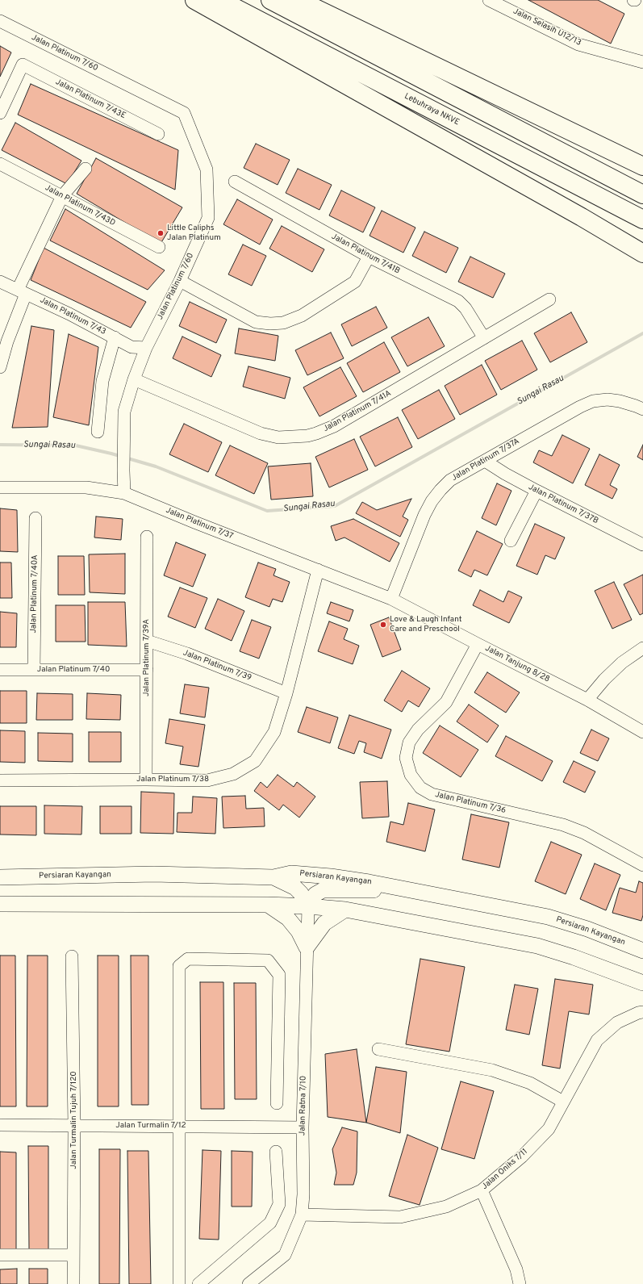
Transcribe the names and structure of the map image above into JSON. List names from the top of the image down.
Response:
{
  "streets": {
    "highway": ["Lebuhraya NKVE"],
    "main road": ["Persiaran Kayangan"],
    "street": [
      "Jalan Selasih U12/13",
      "Jalan Platinum 7/60",
      "Jalan Platinum 7/43E",
      "Jalan Platinum 7/43D",
      "Jalan Platinum 7/41B",
      "Jalan Platinum 7/43",
      "Jalan Platinum 7/41A",
      "Jalan Platinum 7/37A",
      "Jalan Platinum 7/37B",
      "Jalan Platinum 7/37",
      "Jalan Platinum 7/40A",
      "Jalan Platinum 7/39A",
      "Jalan Tanjung 8/28",
      "Jalan Platinum 7/39",
      "Jalan Platinum 7/40",
      "Jalan Platinum 7/38",
      "Jalan Platinum 7/36",
      "Jalan Ratna 7/10",
      "Jalan Turmalin Tujuh 7/120",
      "Jalan Turmalin 7/12",
      "Jalan Oniks 7/11"
    ]
  },
  "crossings": [
    ["Jalan Platinum 7/60", "Jalan Platinum 7/43"],
    ["Jalan Platinum 7/60", "Jalan Platinum 7/41A"],
    ["Jalan Platinum 7/60", "Jalan Platinum 7/37"],
    ["Jalan Platinum 7/41B", "Jalan Platinum 7/41A"],
    ["Jalan Platinum 7/37A", "Jalan Platinum 7/37B"],
    ["Jalan Platinum 7/37A", "Jalan Platinum 7/37"],
    ["Jalan Platinum 7/37A", "Jalan Tanjung 8/28"],
    ["Jalan Platinum 7/37", "Jalan Tanjung 8/28"],
    ["Jalan Platinum 7/37", "Jalan Platinum 7/38"],
    ["Jalan Platinum 7/40A", "Jalan Platinum 7/40"],
    ["Jalan Platinum 7/39A", "Jalan Platinum 7/39"],
    ["Jalan Platinum 7/39A", "Jalan Platinum 7/40"],
    ["Jalan Platinum 7/39A", "Jalan Platinum 7/38"],
    ["Jalan Tanjung 8/28", "Jalan Platinum 7/36"],
    ["Jalan Platinum 7/39", "Jalan Platinum 7/38"],
    ["Jalan Ratna 7/10", "Jalan Turmalin 7/12"],
    ["Jalan Ratna 7/10", "Jalan Oniks 7/11"],
    ["Jalan Turmalin Tujuh 7/120", "Jalan Turmalin 7/12"]
  ],
  "water": ["Sungai Rasau"],
  "places": ["Little Caliphs Jalan Platinum", "Love & Laugh Infant Care and Preschool"]
}
